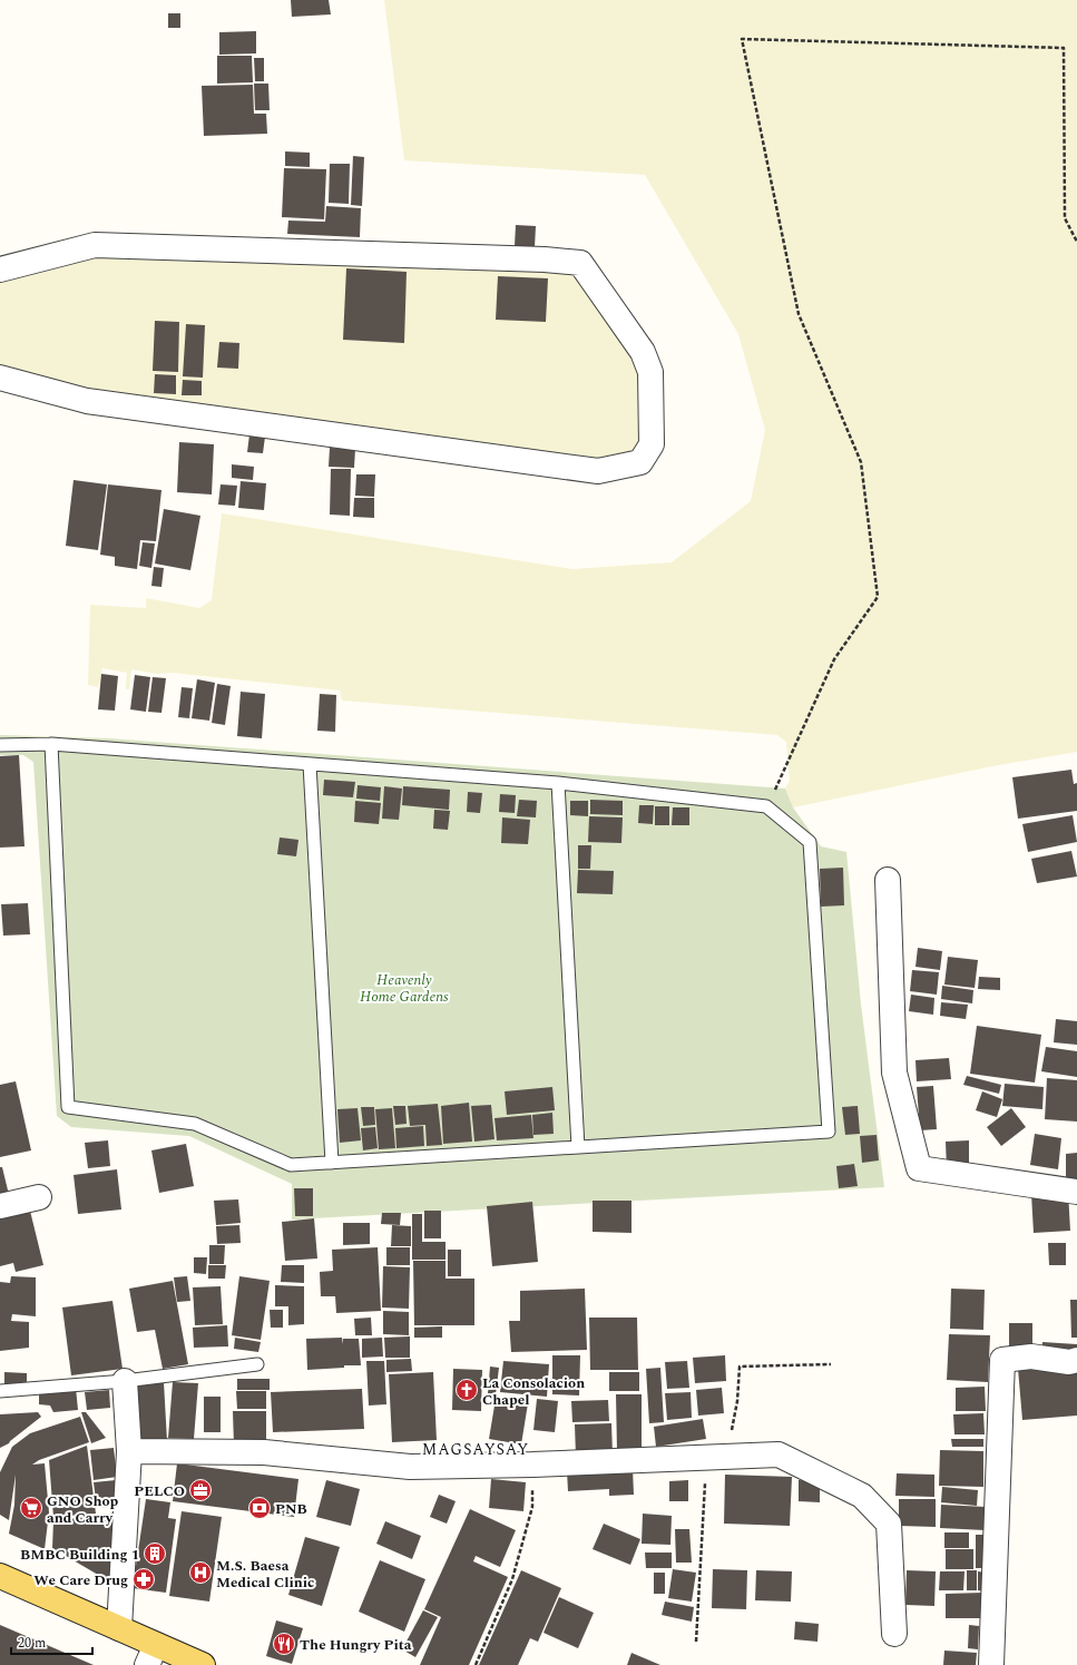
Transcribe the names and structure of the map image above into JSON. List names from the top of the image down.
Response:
{
  "districts": ["MAGSAYSAY"],
  "parks": ["Heavenly Home Gardens"],
  "places": {
    "church": ["La Consolacion Chapel"],
    "office": ["PELCO"],
    "supermarket": ["GNO Shop and Carry"],
    "bank": ["PNB"],
    "building": ["BMBC Building 1"],
    "hospital": ["M.S. Baesa Medical Clinic"],
    "pharmacy": ["We Care Drug"],
    "restaurant": ["The Hungry Pita"]
  },
  "scale_bar": "20 m"
}
